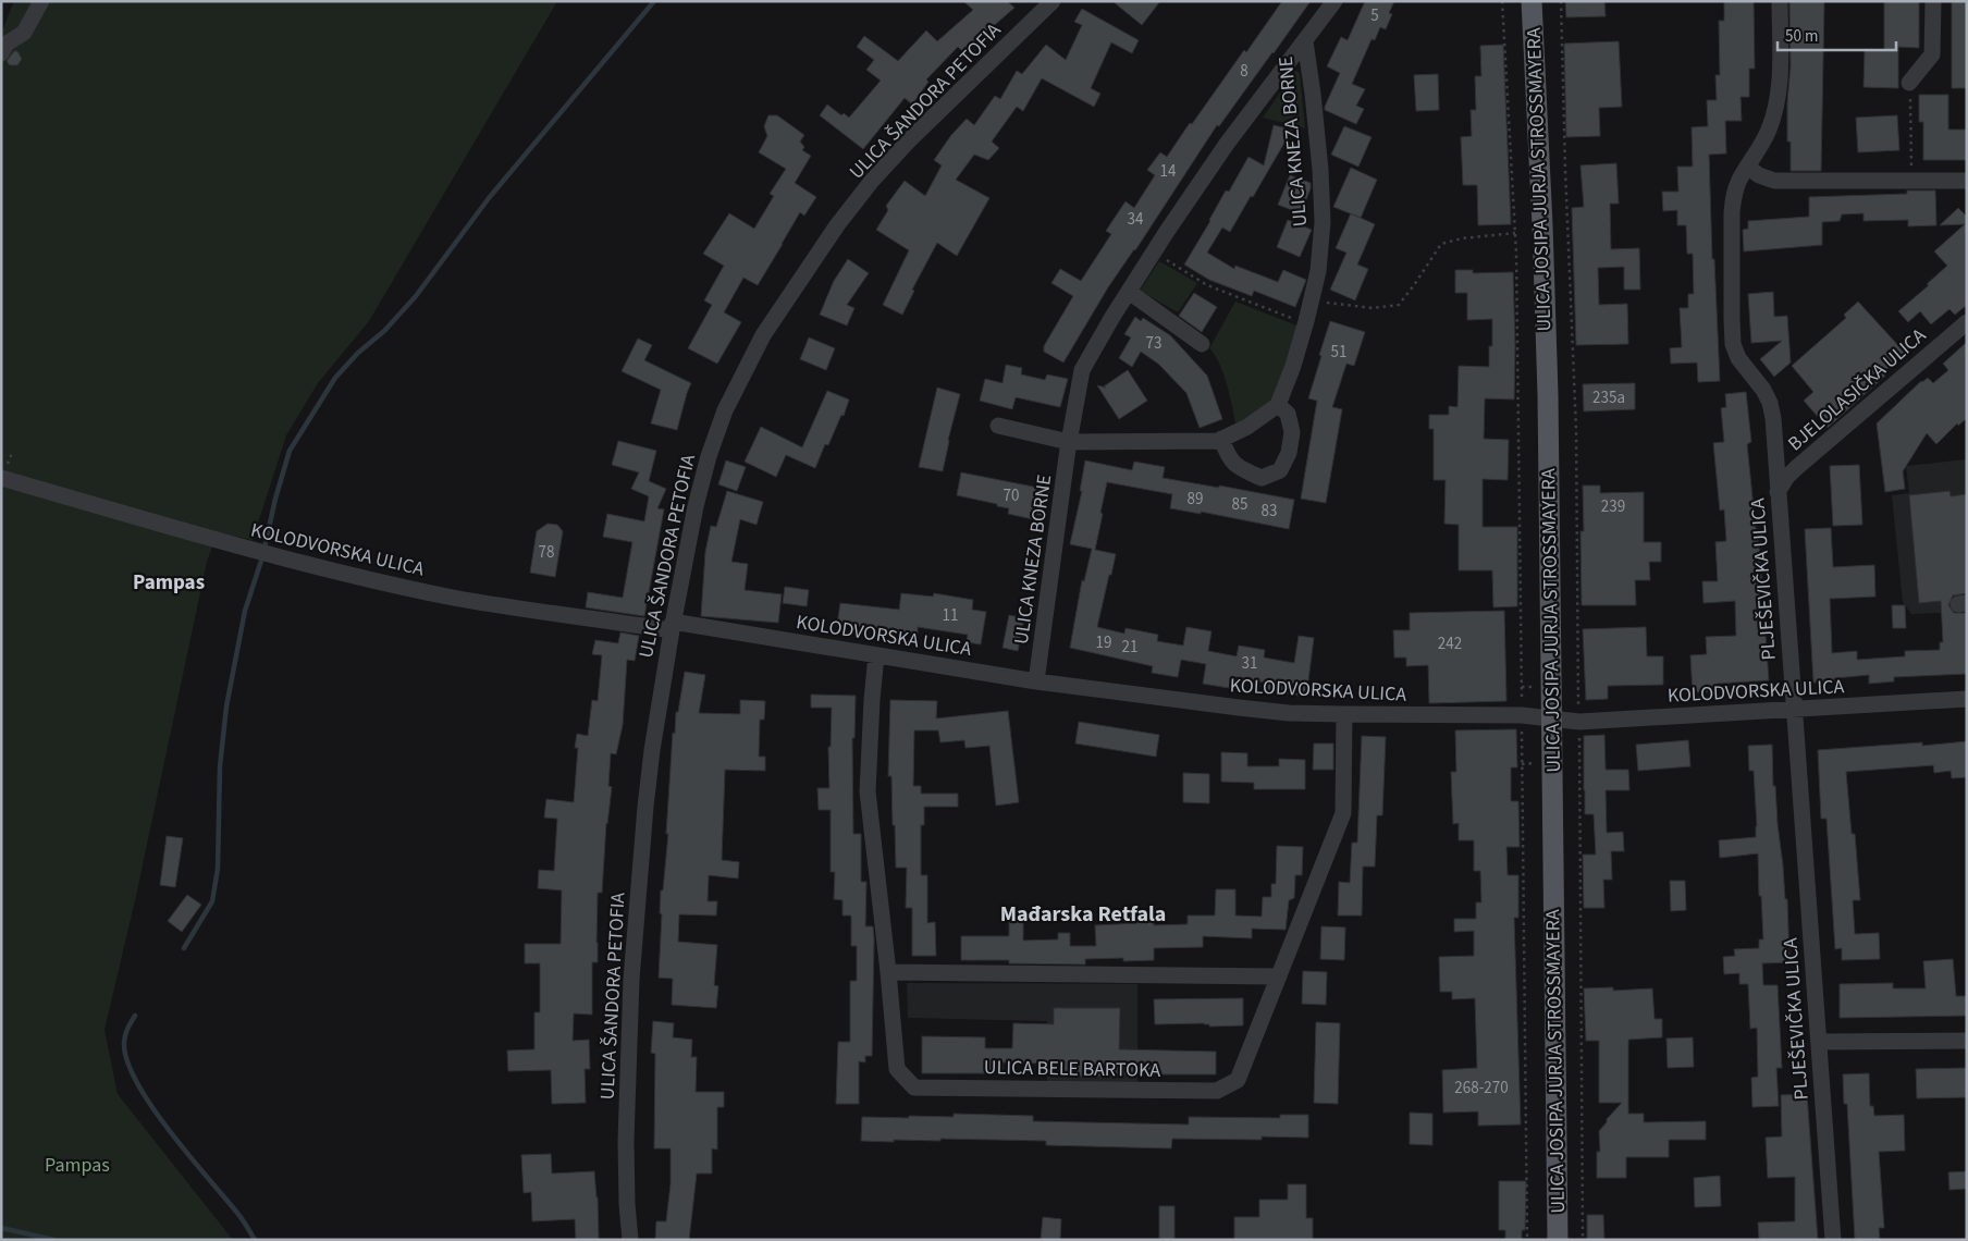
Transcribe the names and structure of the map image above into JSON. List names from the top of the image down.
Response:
{
  "streets": {
    "main road": ["ULICA JOSIPA JURJA STROSSMAYERA"],
    "street": [
      "ULICA ŠANDORA PETOFIA",
      "ULICA KNEZA BORNE",
      "BJELOLASIČKA ULICA",
      "KOLODVORSKA ULICA",
      "PLJEŠEVIČKA ULICA",
      "ULICA BELE BARTOKA"
    ]
  },
  "crossings": [
    ["ULICA ŠANDORA PETOFIA", "KOLODVORSKA ULICA"],
    ["ULICA KNEZA BORNE", "KOLODVORSKA ULICA"],
    ["ULICA JOSIPA JURJA STROSSMAYERA", "KOLODVORSKA ULICA"],
    ["BJELOLASIČKA ULICA", "PLJEŠEVIČKA ULICA"],
    ["KOLODVORSKA ULICA", "PLJEŠEVIČKA ULICA"],
    ["KOLODVORSKA ULICA", "ULICA BELE BARTOKA"]
  ],
  "districts": ["Pampas", "Mađarska Retfala"],
  "parks": ["Pampas"],
  "house_numbers": [
    "5",
    "8",
    "14",
    "34",
    "73",
    "51",
    "235a",
    "70",
    "89",
    "85",
    "239",
    "83",
    "78",
    "11",
    "19",
    "242",
    "21",
    "31",
    "268-270"
  ],
  "scale_bar": "50 m"
}
